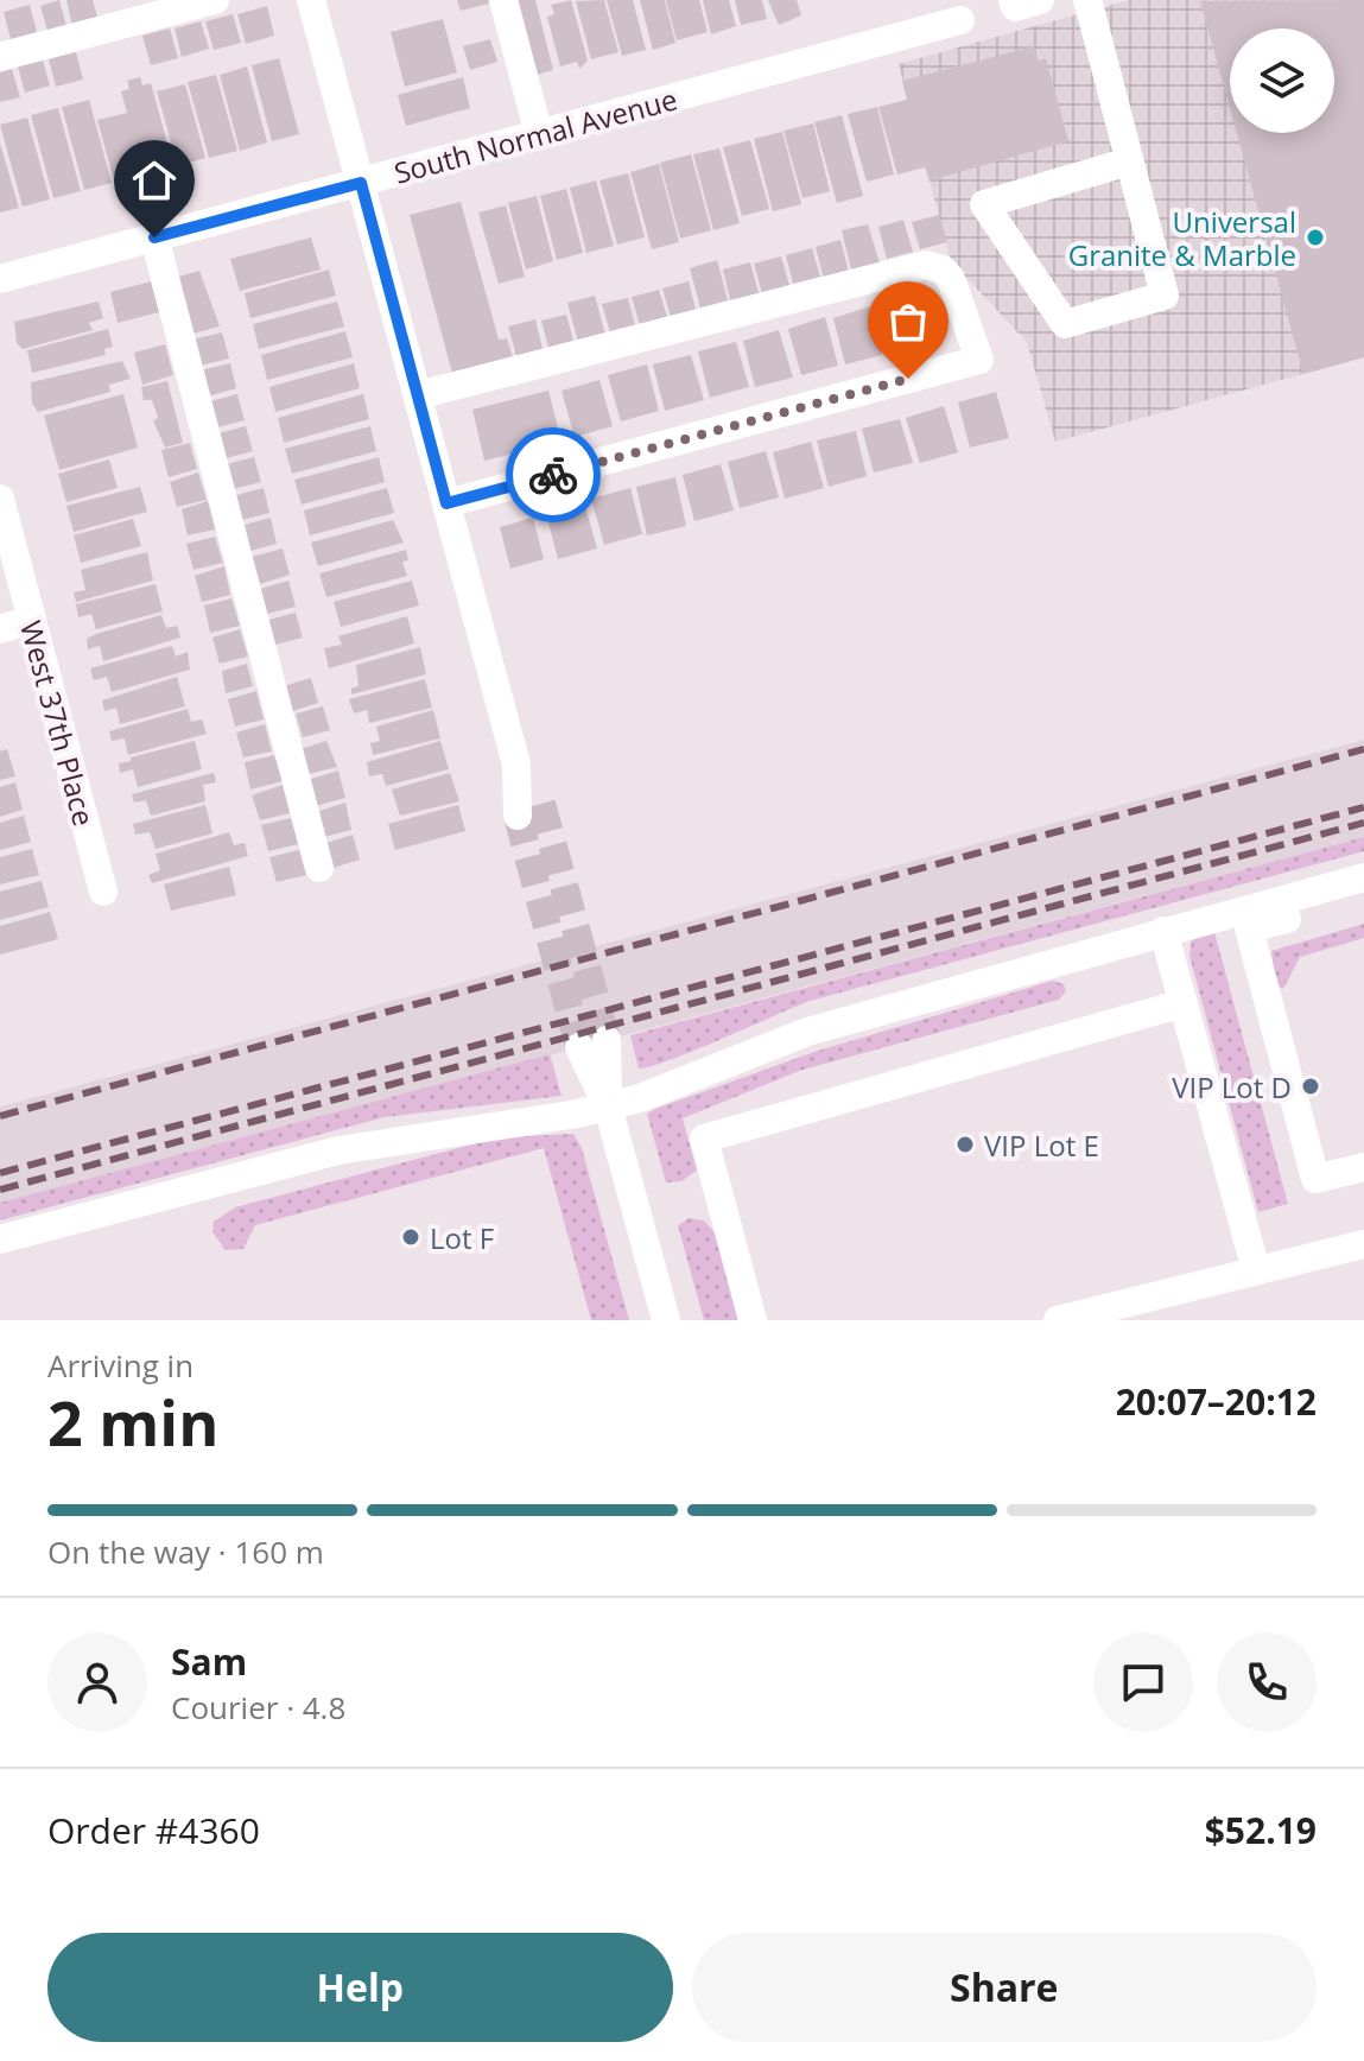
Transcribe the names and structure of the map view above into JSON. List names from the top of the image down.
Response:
{
  "streets": {
    "street": ["South Normal Avenue", "West 37th Place"]
  },
  "places": [
    "Universal Granite & Marble",
    "VIP Lot D",
    "VIP Lot E",
    "Lot F"
  ],
  "page": {
    "heading": ["2 min", "Arriving in", "20:07–20:12"],
    "panel": [
      "Sam",
      "Courier · 4.8",
      "Order #4360",
      "$52.19"
    ],
    "bar": "On the way · 160 m",
    "buttons": ["Help", "Share"]
  }
}
